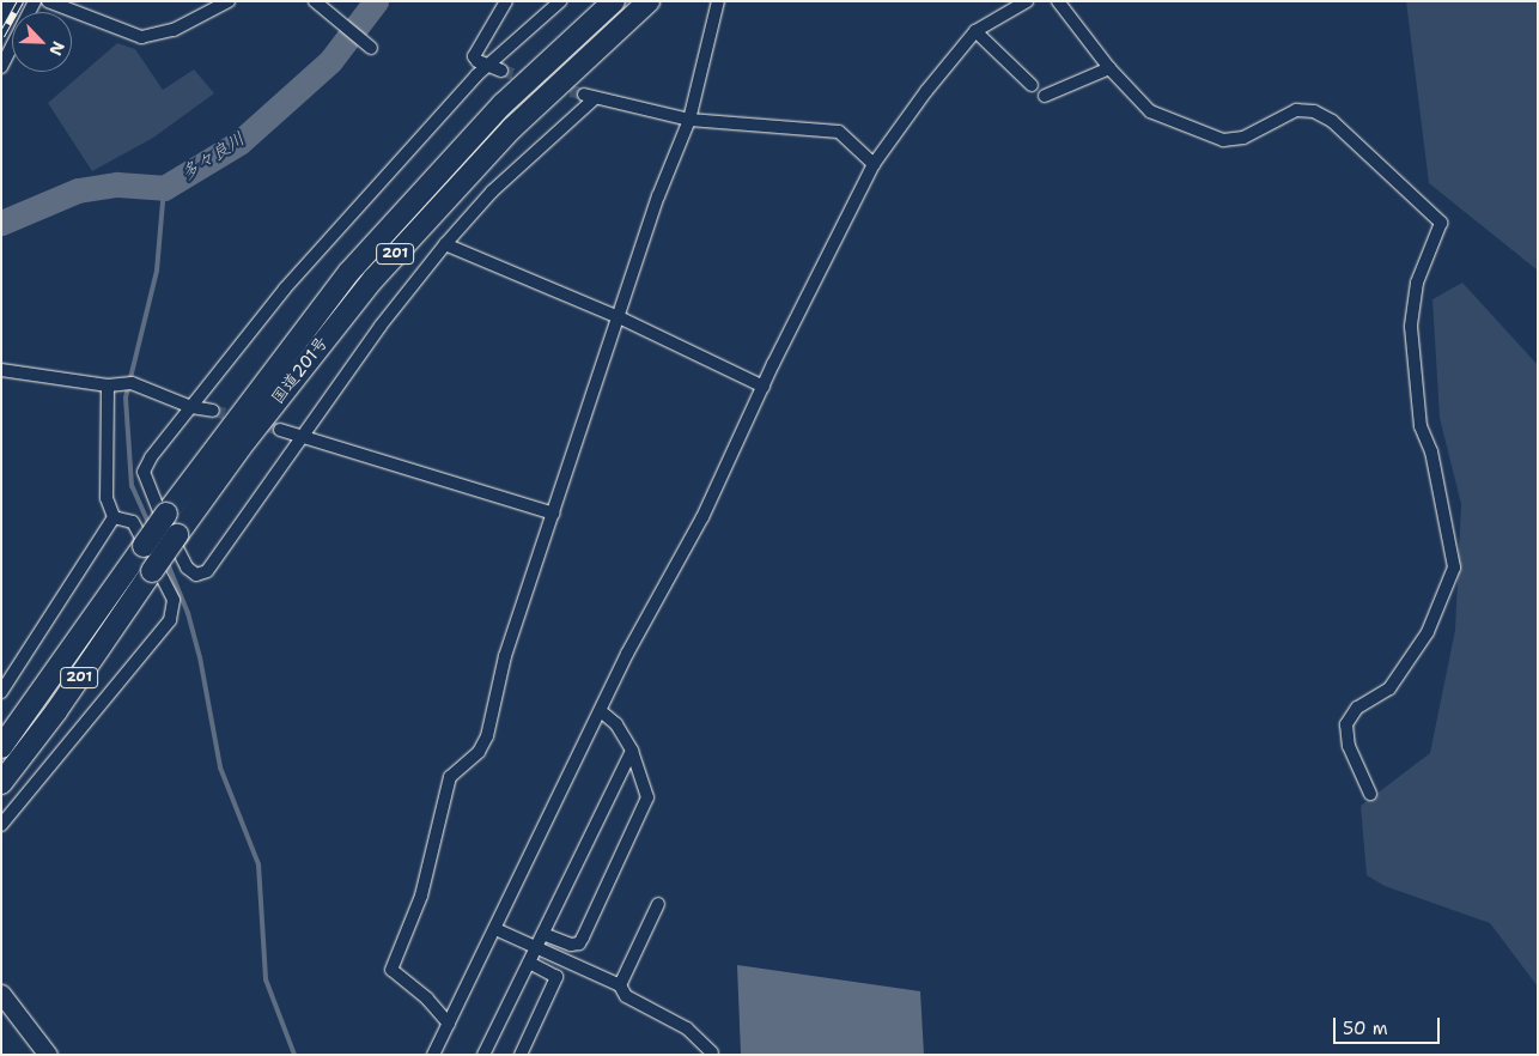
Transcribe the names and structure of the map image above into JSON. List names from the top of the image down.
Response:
{
  "streets": {
    "highway": ["201", "国道201号"]
  },
  "water": ["多々良川"],
  "scale_bar": "50 m",
  "north": "bottom right"
}
